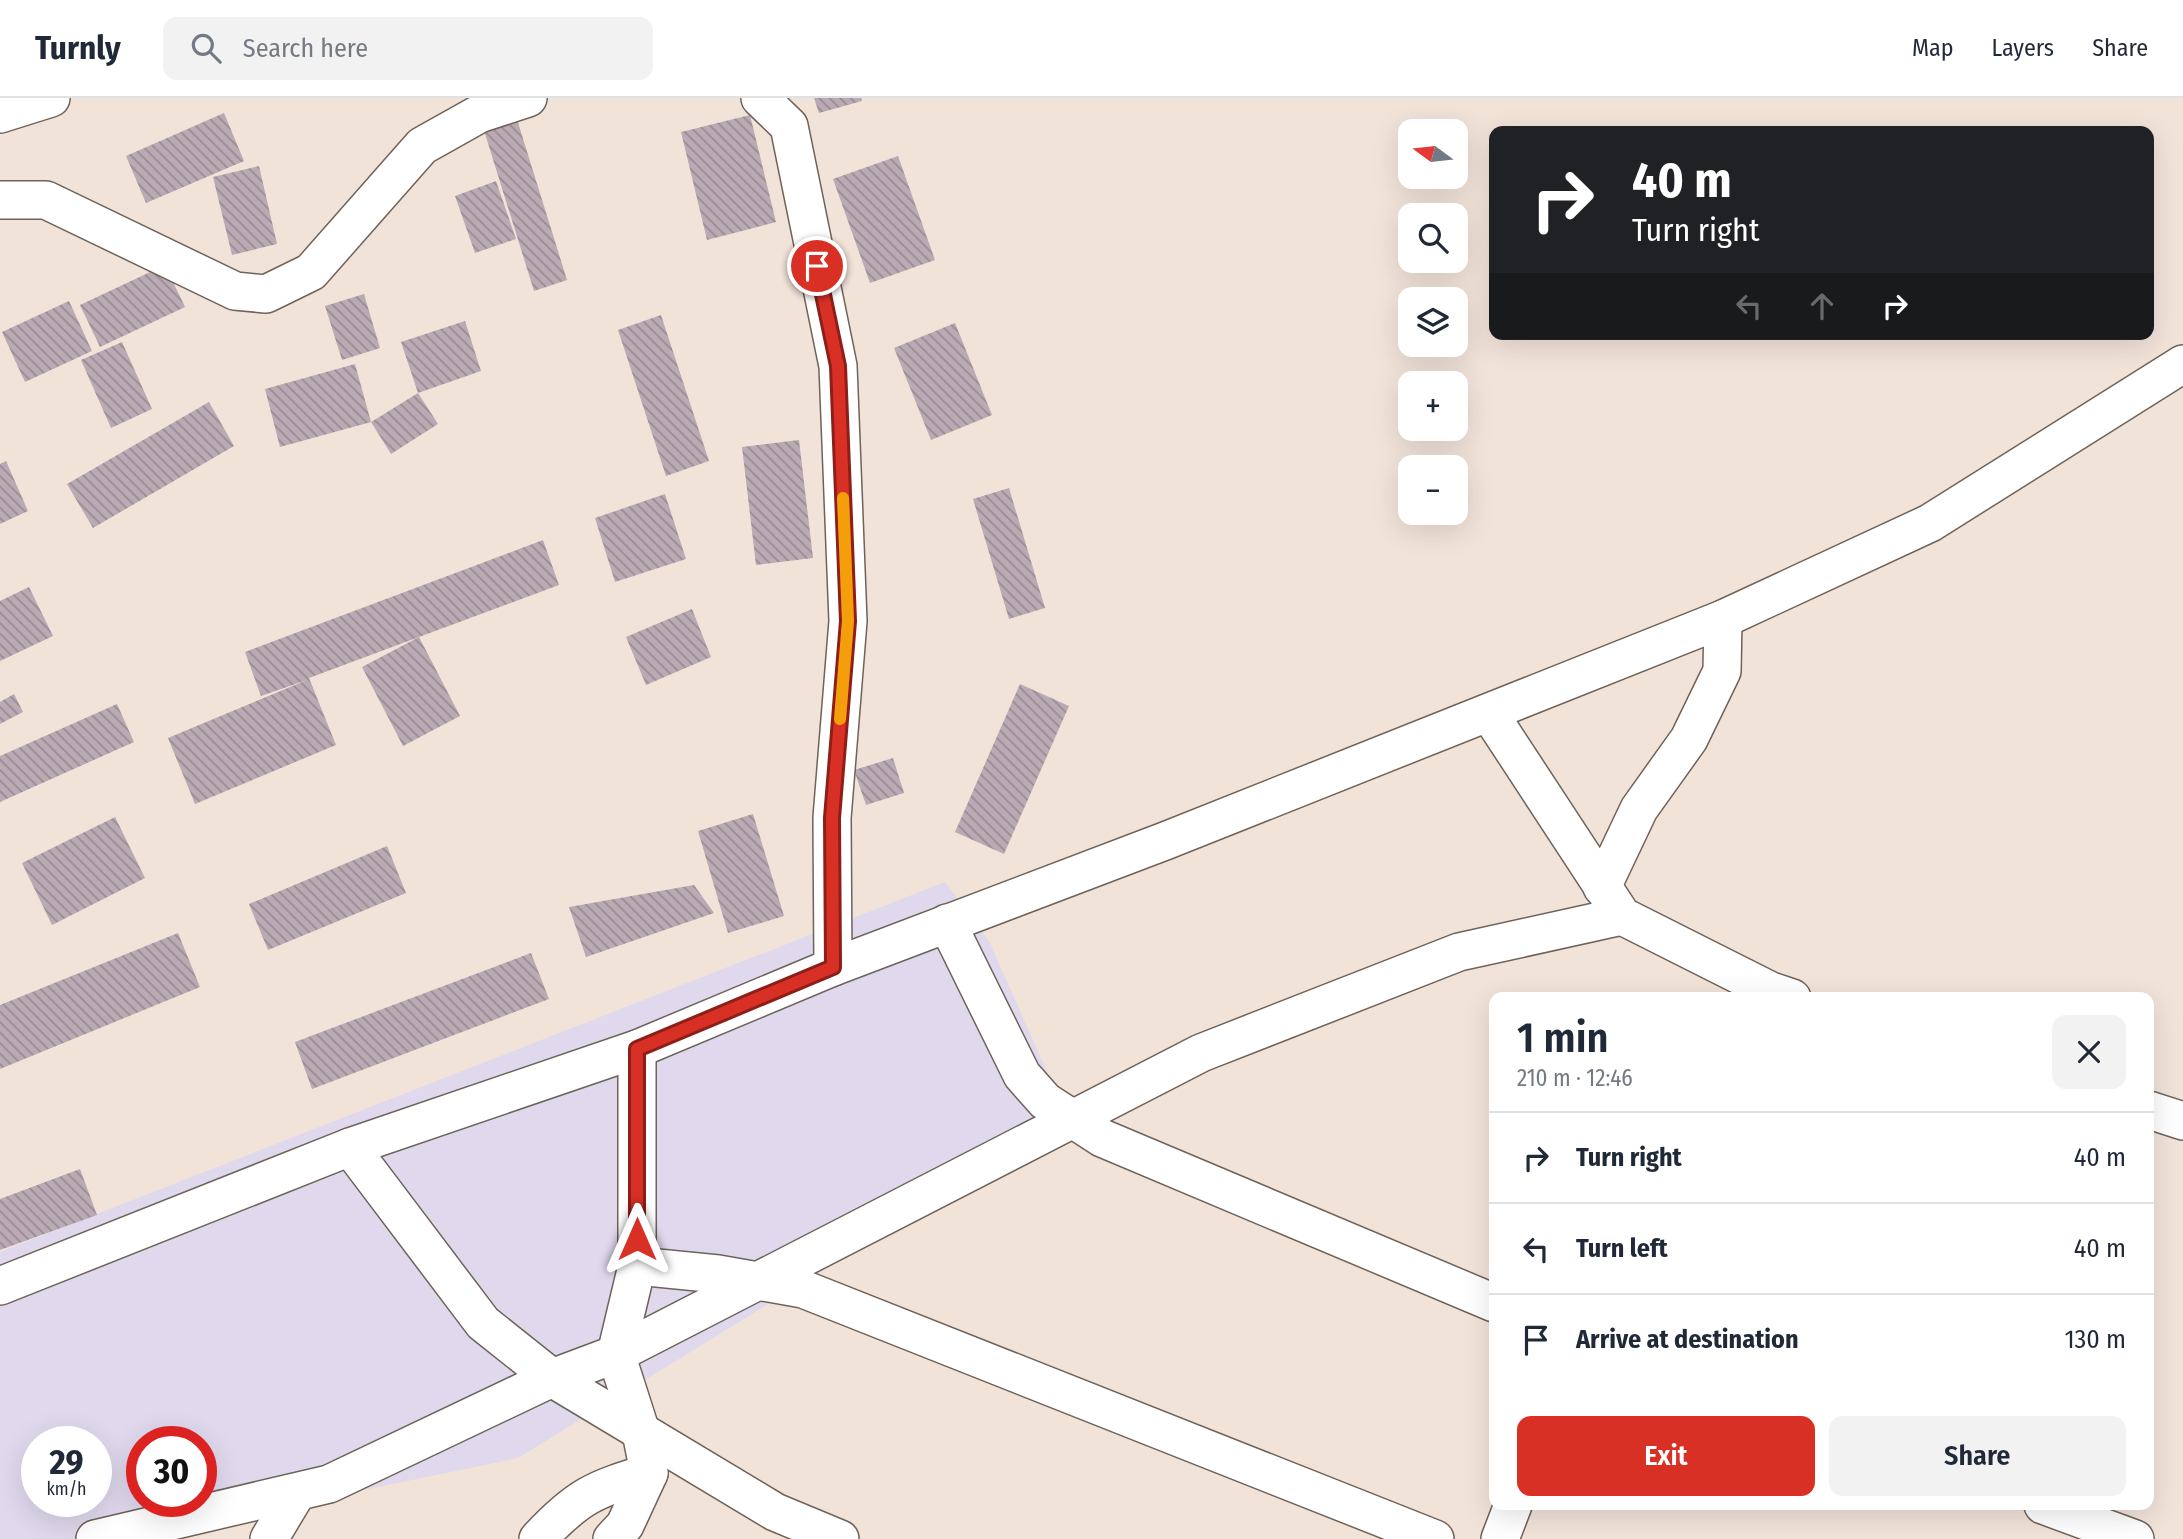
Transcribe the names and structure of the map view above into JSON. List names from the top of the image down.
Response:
{
  "north": "left",
  "page": {
    "header": "Turnly",
    "search": "Search here",
    "nav": ["Map", "Layers", "Share"],
    "map_buttons": ["+", "−"],
    "turn": ["40 m", "Turn right"],
    "heading": ["1 min", "210 m · 12:46"],
    "list": [
      {
        "name": "Turn right",
        "value": "40 m"
      },
      {
        "name": "Turn left",
        "value": "40 m"
      },
      {
        "name": "Arrive at destination",
        "value": "130 m"
      }
    ],
    "buttons": ["Exit", "Share"],
    "speed": "29 km/h",
    "limit": "30"
  }
}
